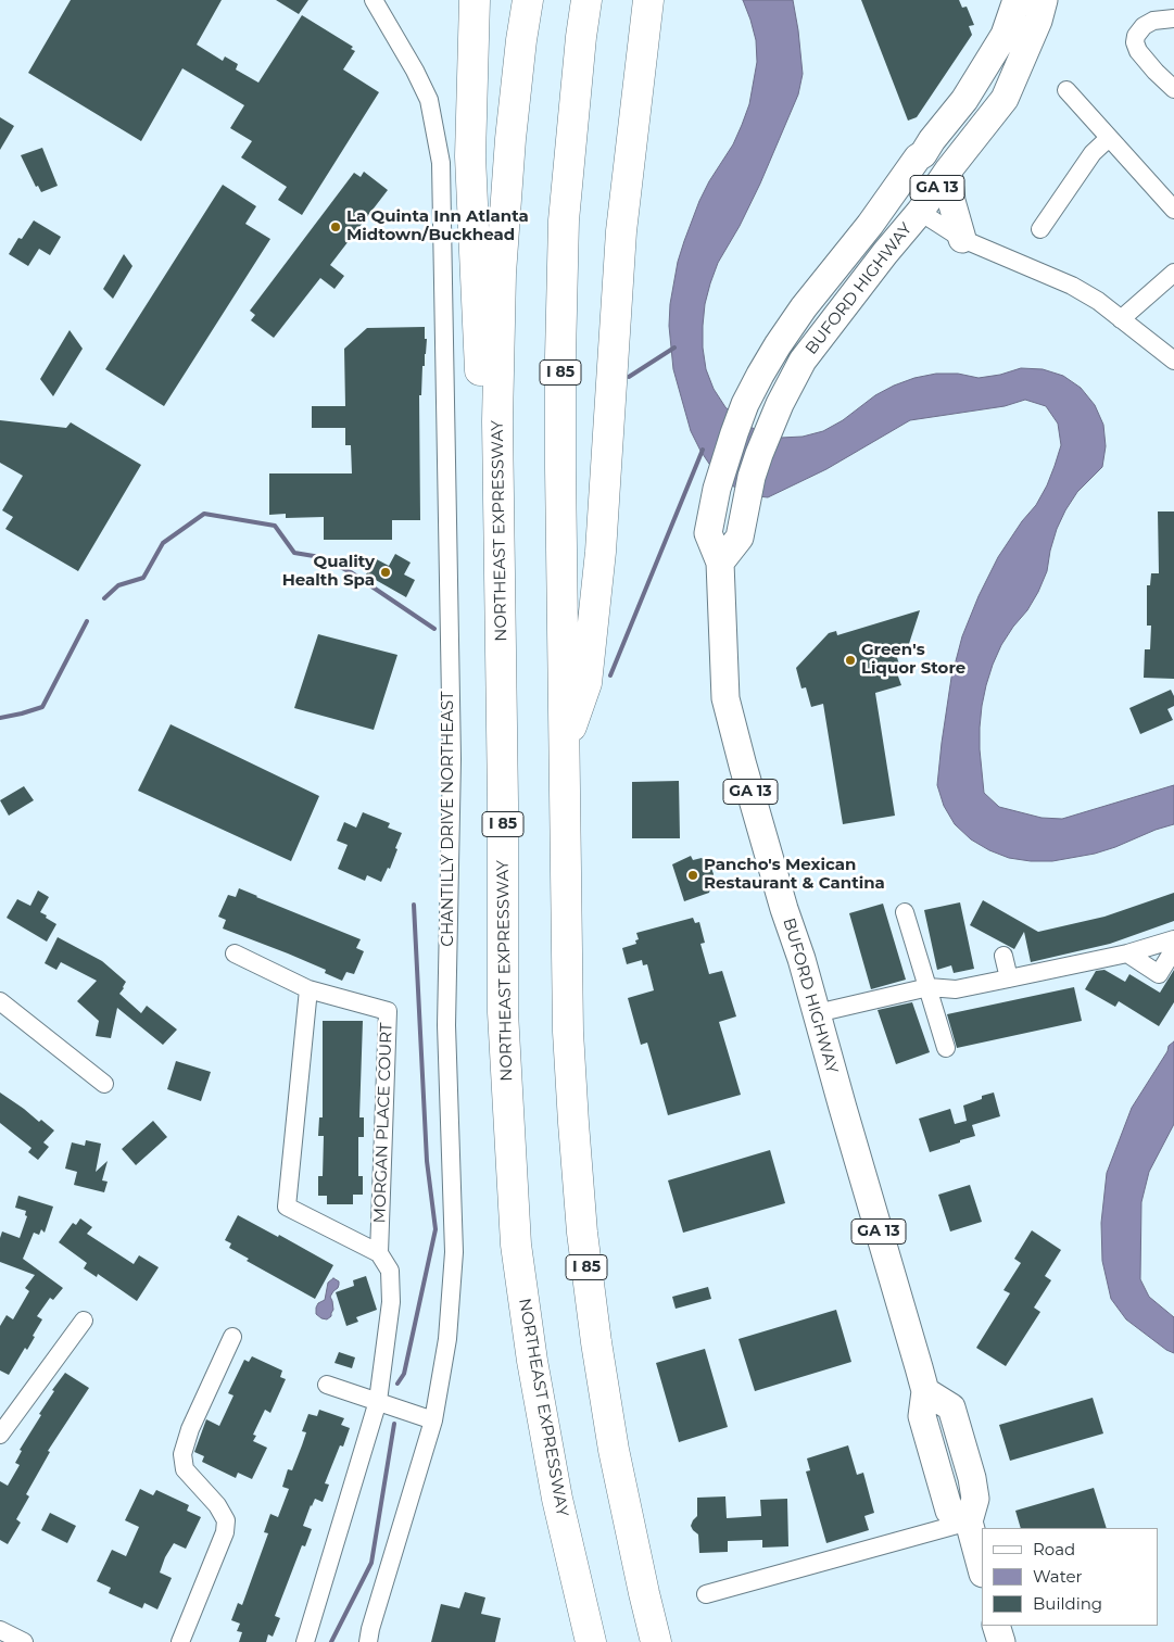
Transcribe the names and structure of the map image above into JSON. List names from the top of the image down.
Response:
{
  "streets": {
    "highway": ["I 85", "NORTHEAST EXPRESSWAY"],
    "main road": ["GA 13", "BUFORD HIGHWAY"],
    "street": ["CHANTILLY DRIVE NORTHEAST", "MORGAN PLACE COURT"]
  },
  "places": [
    "La Quinta Inn Atlanta Midtown/Buckhead",
    "Quality Health Spa",
    "Green's Liquor Store",
    "Pancho's Mexican Restaurant & Cantina"
  ],
  "legend": ["Road", "Water", "Building"]
}
